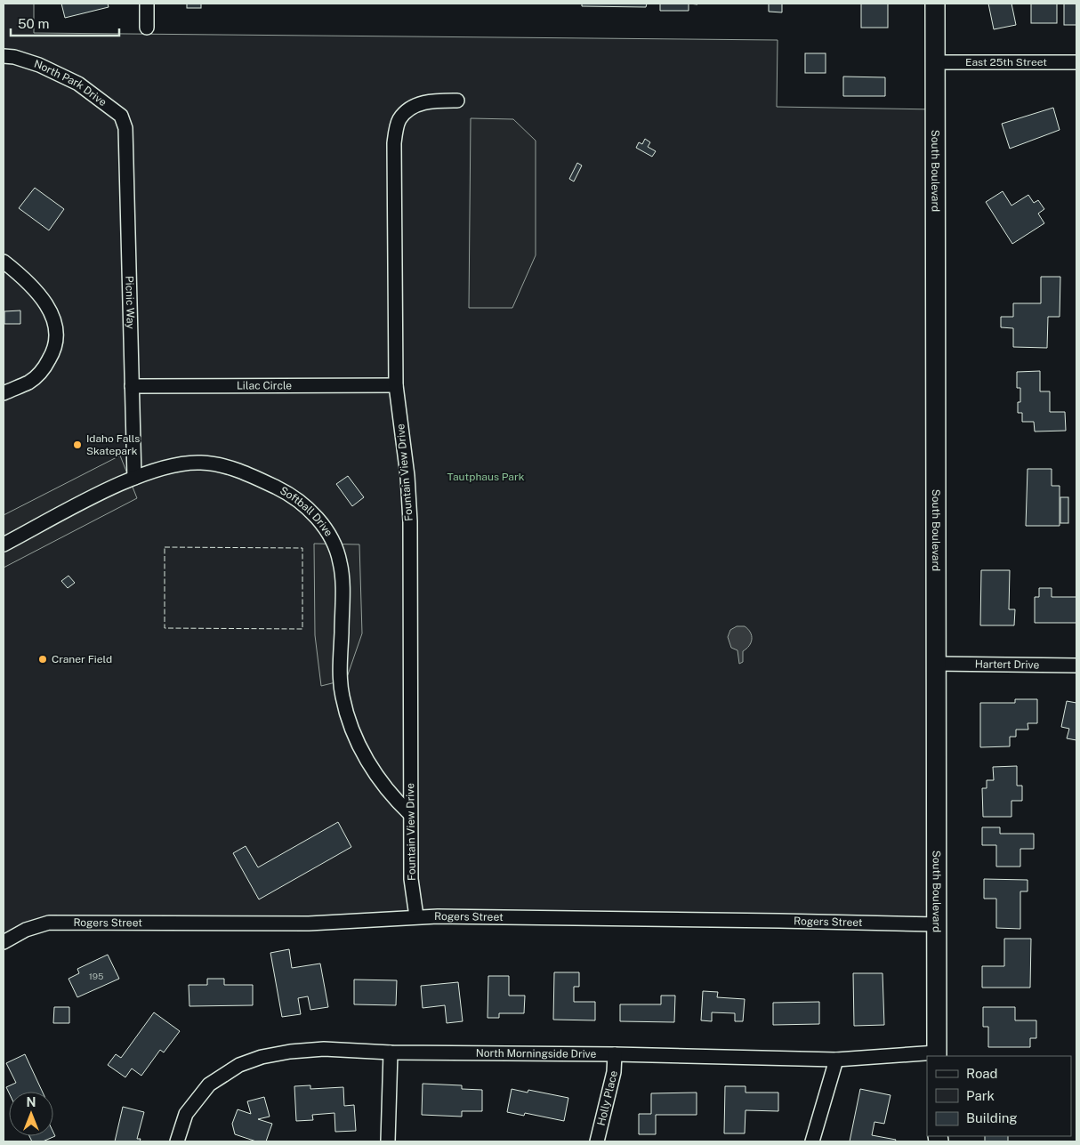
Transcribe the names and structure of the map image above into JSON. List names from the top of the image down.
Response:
{
  "streets": {
    "street": [
      "East 25th Street",
      "North Park Drive",
      "South Boulevard",
      "Picnic Way",
      "Lilac Circle",
      "Fountain View Drive",
      "Softball Drive",
      "Hartert Drive",
      "Rogers Street",
      "North Morningside Drive",
      "Holly Place"
    ]
  },
  "crossings": [
    ["East 25th Street", "South Boulevard"],
    ["North Park Drive", "Picnic Way"],
    ["South Boulevard", "Hartert Drive"],
    ["South Boulevard", "Rogers Street"],
    ["South Boulevard", "North Morningside Drive"],
    ["Picnic Way", "Lilac Circle"],
    ["Picnic Way", "Softball Drive"],
    ["Lilac Circle", "Fountain View Drive"],
    ["Fountain View Drive", "Softball Drive"],
    ["Fountain View Drive", "Rogers Street"],
    ["North Morningside Drive", "Holly Place"]
  ],
  "parks": ["Tautphaus Park"],
  "places": ["Idaho Falls Skatepark", "Craner Field"],
  "house_numbers": ["195"],
  "legend": ["Road", "Park", "Building"],
  "scale_bar": "50 m",
  "north": "top"
}
